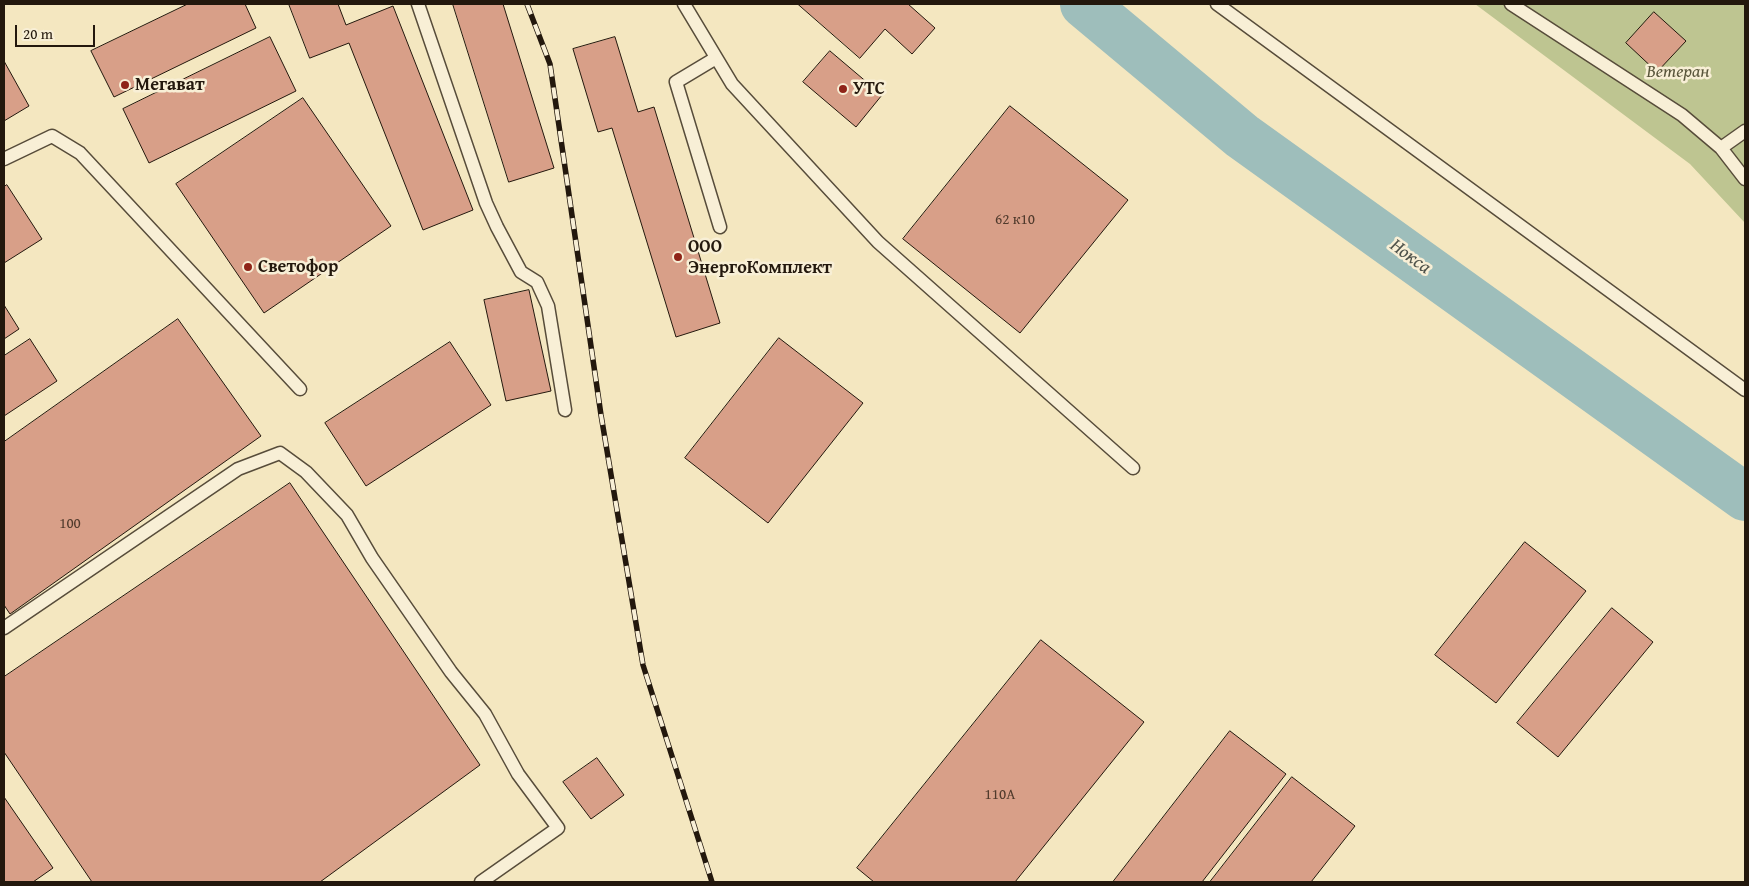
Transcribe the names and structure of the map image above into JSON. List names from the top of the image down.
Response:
{
  "water": ["Нокса"],
  "parks": ["Ветеран"],
  "places": [
    "Мегават",
    "УТС",
    "ООО ЭнергоКомплект",
    "Светофор"
  ],
  "house_numbers": ["62 к10", "100", "110А"],
  "scale_bar": "20 m"
}
